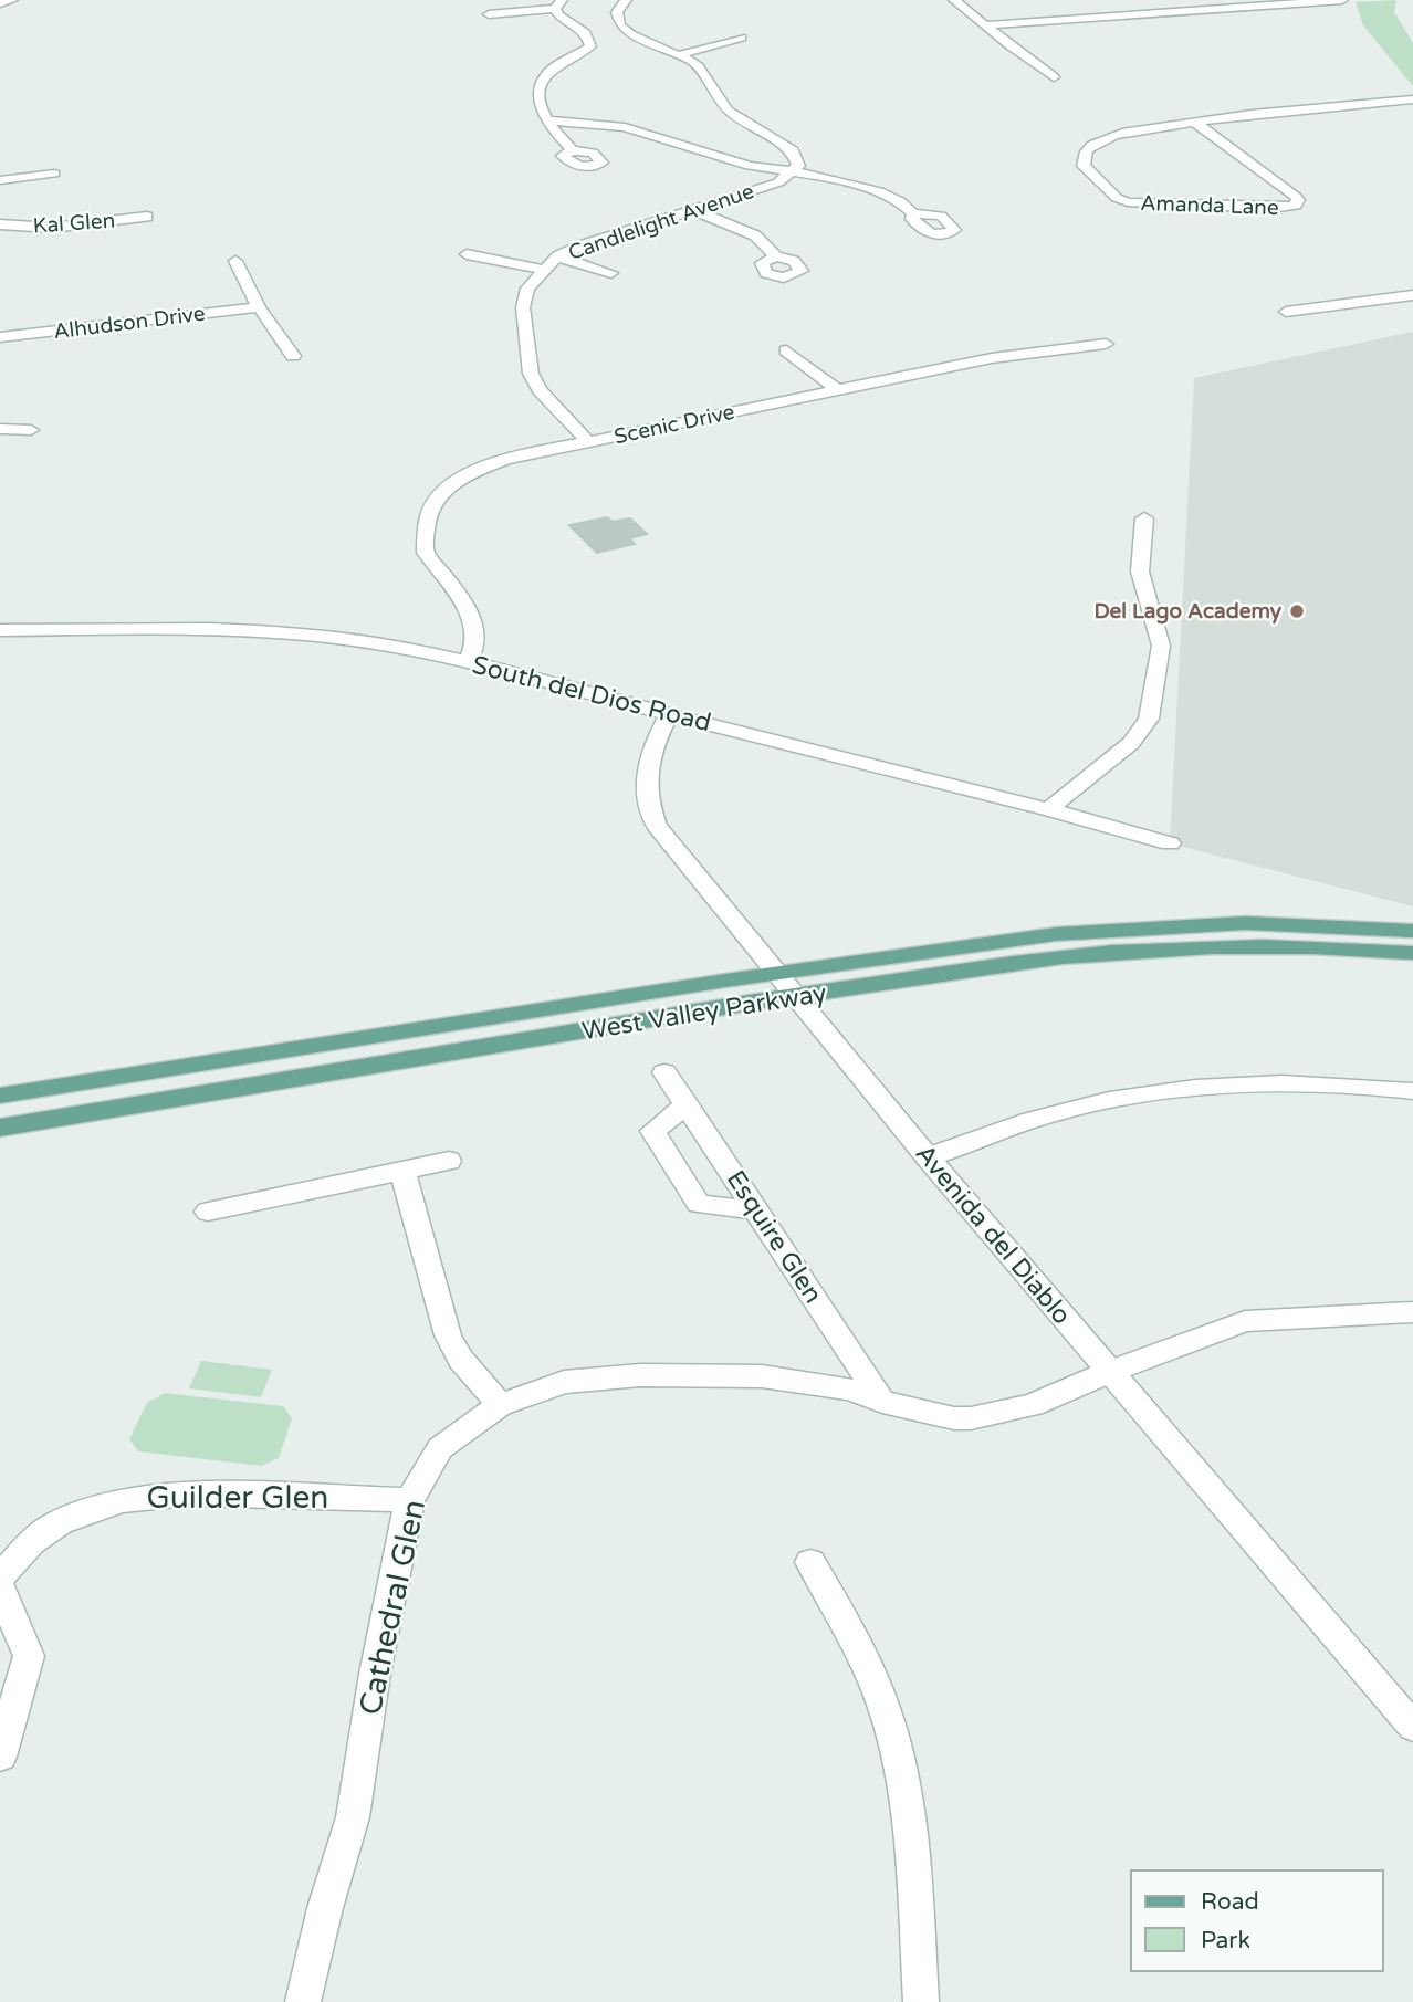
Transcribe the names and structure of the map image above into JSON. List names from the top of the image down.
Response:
{
  "streets": {
    "main road": ["West Valley Parkway"],
    "street": [
      "Amanda Lane",
      "Candlelight Avenue",
      "Kal Glen",
      "Alhudson Drive",
      "Scenic Drive",
      "South del Dios Road",
      "Avenida del Diablo",
      "Esquire Glen",
      "Guilder Glen",
      "Cathedral Glen"
    ]
  },
  "crossings": [
    ["Candlelight Avenue", "Scenic Drive"],
    ["Scenic Drive", "South del Dios Road"],
    ["South del Dios Road", "Avenida del Diablo"],
    ["West Valley Parkway", "Avenida del Diablo"],
    ["Avenida del Diablo", "Cathedral Glen"],
    ["Esquire Glen", "Cathedral Glen"],
    ["Guilder Glen", "Cathedral Glen"]
  ],
  "places": ["Del Lago Academy"],
  "legend": ["Road", "Park"]
}
